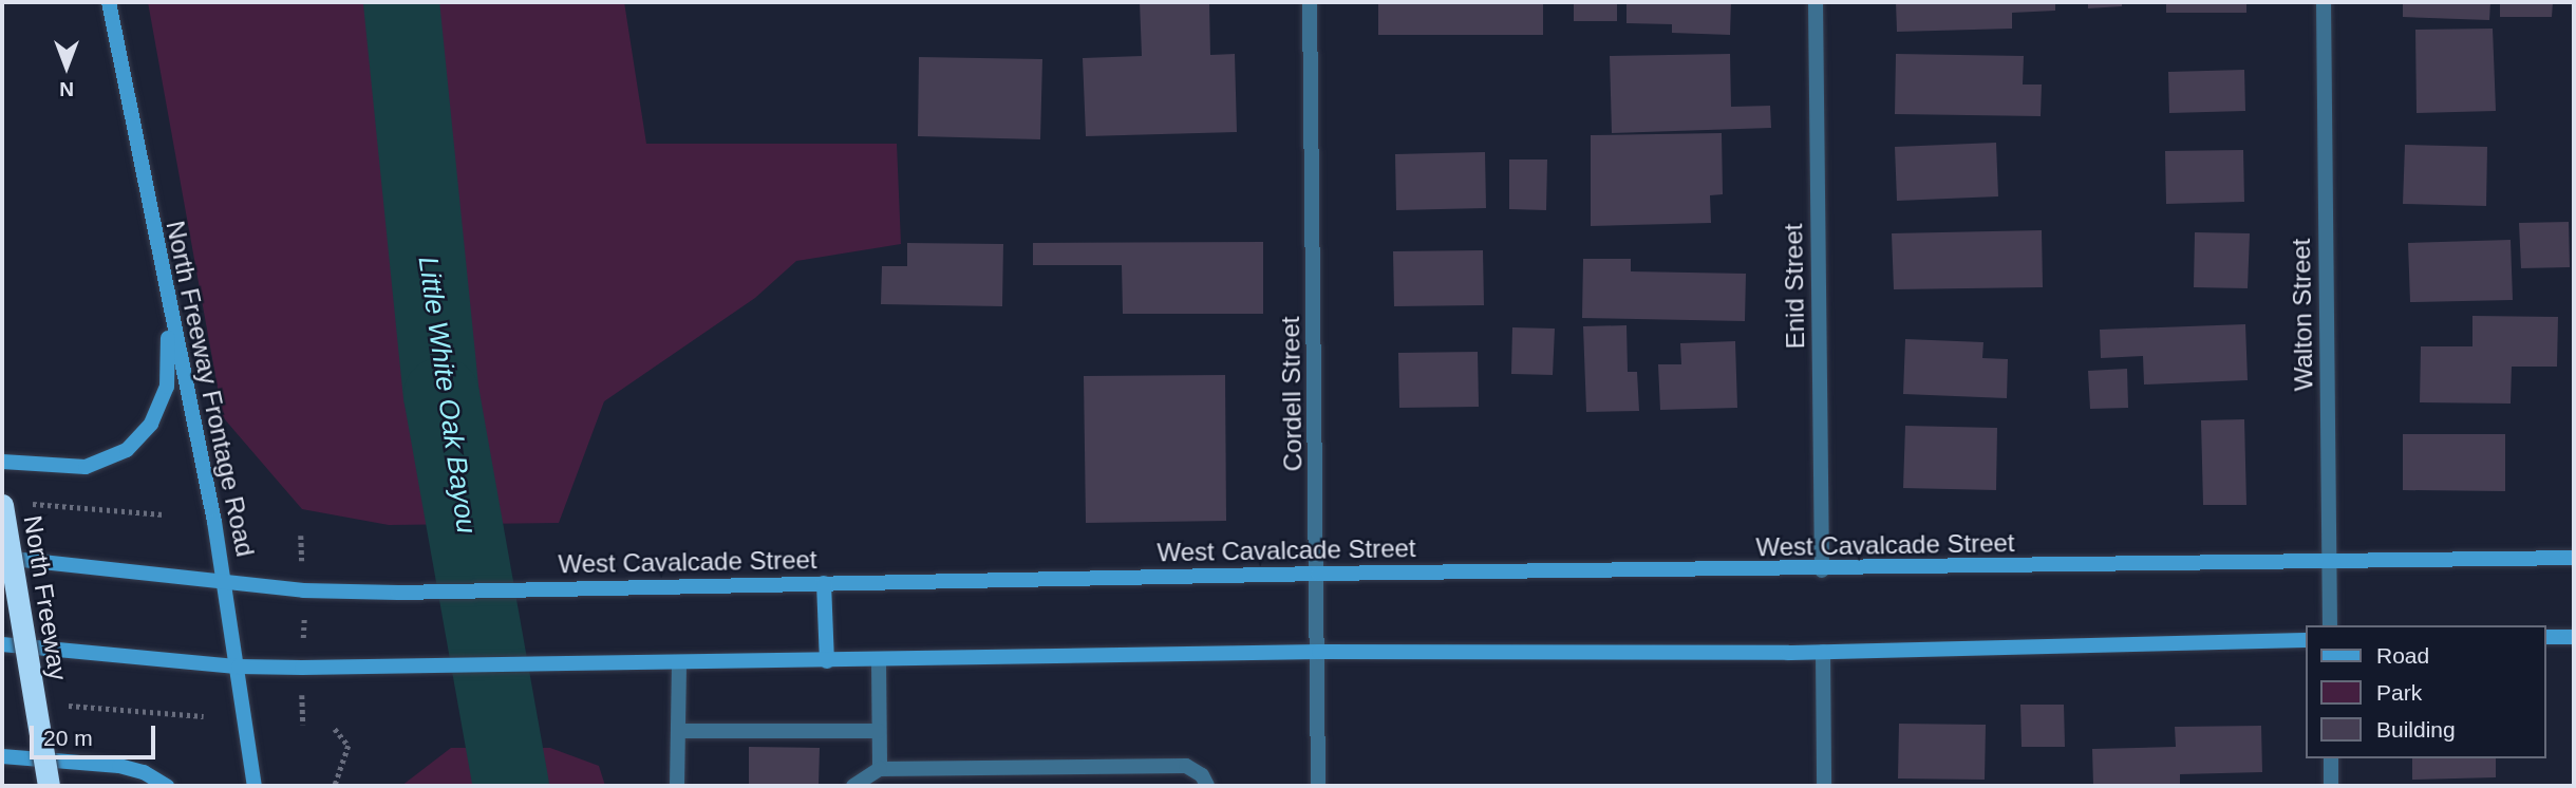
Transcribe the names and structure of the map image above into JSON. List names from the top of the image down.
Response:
{
  "streets": {
    "highway": ["North Freeway"],
    "main road": ["North Freeway Frontage Road", "West Cavalcade Street"],
    "street": ["Enid Street", "Walton Street", "Cordell Street"]
  },
  "crossings": [
    ["Enid Street", "West Cavalcade Street"],
    ["Walton Street", "West Cavalcade Street"],
    ["North Freeway Frontage Road", "West Cavalcade Street"],
    ["Cordell Street", "West Cavalcade Street"]
  ],
  "water": ["Little White Oak Bayou"],
  "legend": ["Road", "Park", "Building"],
  "scale_bar": "20 m",
  "north": "bottom"
}
